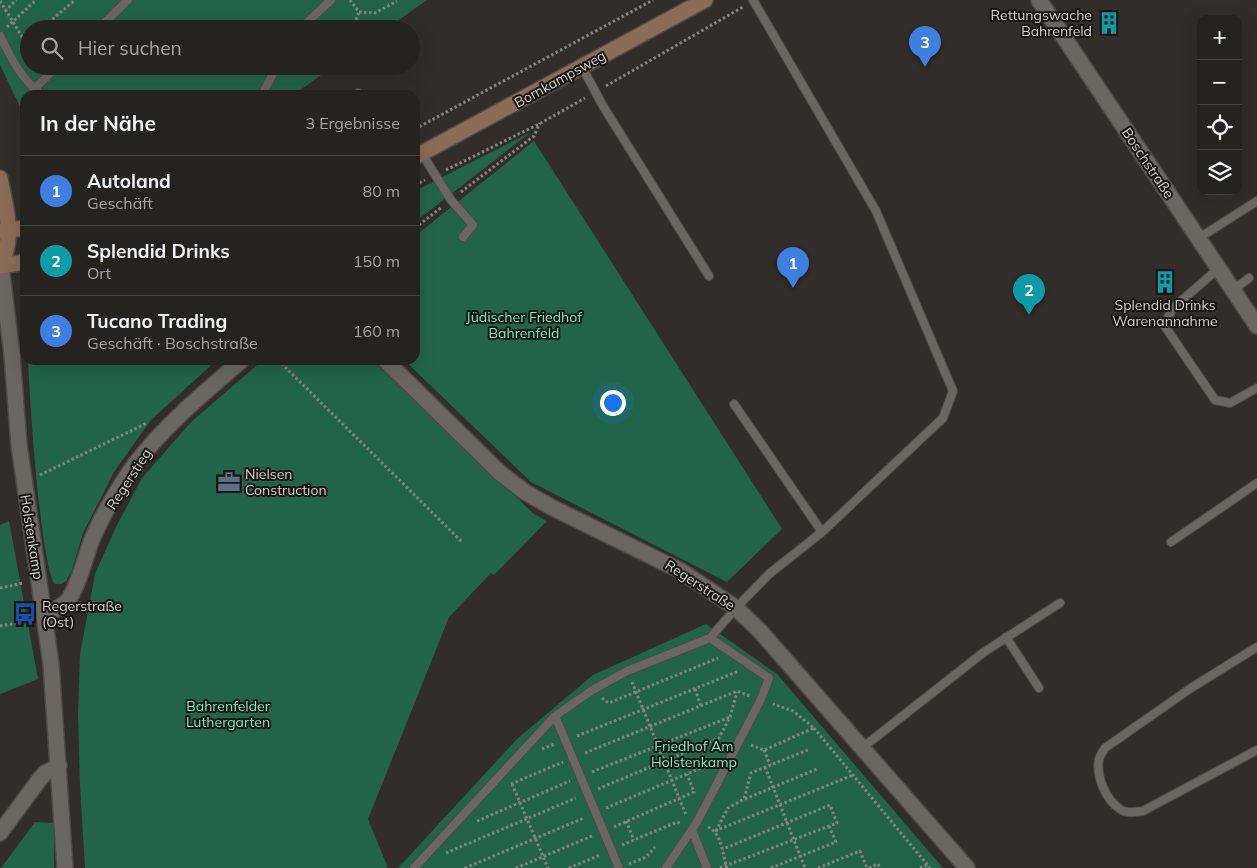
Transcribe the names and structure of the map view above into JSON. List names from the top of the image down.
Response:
{
  "streets": {
    "main road": ["Bornkampsweg", "Holstenkamp"],
    "street": ["Boschstraße", "Regerstieg", "Regerstraße"]
  },
  "crossings": [
    ["Regerstieg", "Holstenkamp"]
  ],
  "parks": ["Jüdischer Friedhof Bahrenfeld", "Bahrenfelder Luthergarten", "Friedhof Am Holstenkamp"],
  "places": {
    "building": ["Rettungswache Bahrenfeld", "Splendid Drinks Warenannahme"],
    "office": ["Nielsen Construction"],
    "bus stop": ["Regerstraße (Ost)"]
  },
  "page": {
    "map_buttons": ["+", "−"],
    "search": "Hier suchen",
    "pins": ["3", "1", "2"],
    "heading": ["In der Nähe", "3 Ergebnisse"],
    "list": [
      {
        "mark": "1",
        "name": "Autoland",
        "note": "Geschäft",
        "value": "80 m"
      },
      {
        "mark": "2",
        "name": "Splendid Drinks",
        "note": "Ort",
        "value": "150 m"
      },
      {
        "mark": "3",
        "name": "Tucano Trading",
        "note": "Geschäft · Boschstraße",
        "value": "160 m"
      }
    ]
  }
}
